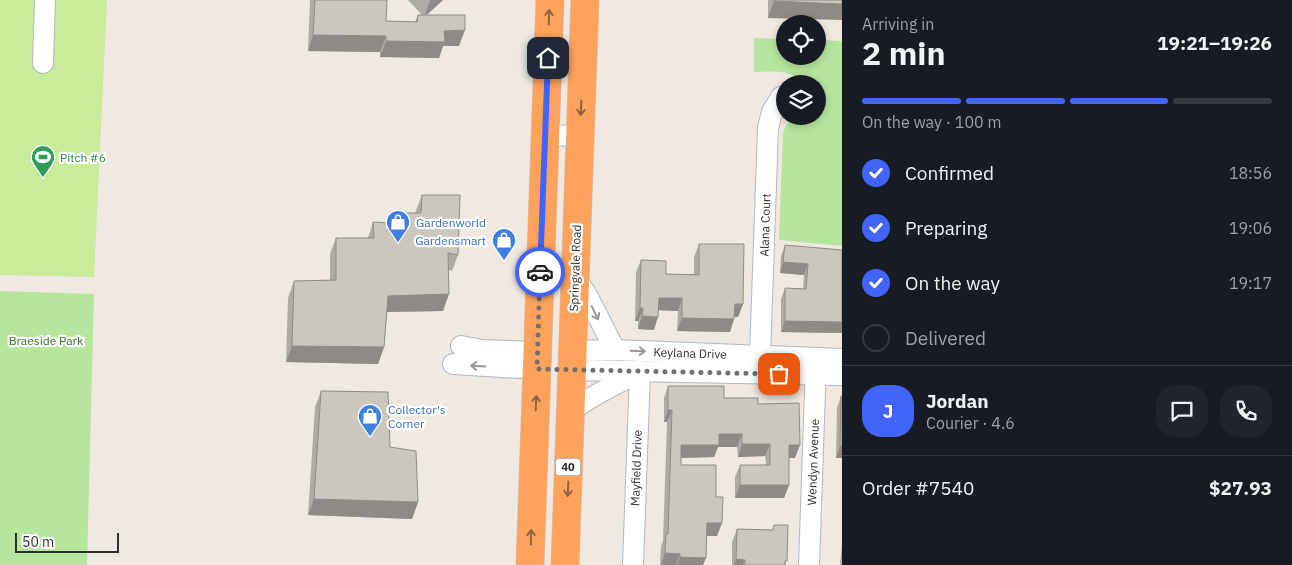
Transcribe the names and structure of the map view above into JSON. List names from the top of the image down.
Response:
{
  "streets": {
    "highway": ["Springvale Road", "Keylana Drive", "40"],
    "street": ["Alana Court", "Wendyn Avenue", "Mayfield Drive"]
  },
  "crossings": [
    ["Alana Court", "Keylana Drive"],
    ["Springvale Road", "Keylana Drive"],
    ["Keylana Drive", "Wendyn Avenue"],
    ["Keylana Drive", "Mayfield Drive"]
  ],
  "parks": ["Braeside Park"],
  "places": {
    "sports": ["Pitch #6"],
    "shop": ["Gardenworld", "Gardensmart", "Collector's Corner"]
  },
  "scale_bar": "50 m",
  "page": {
    "heading": ["2 min", "Arriving in", "19:21–19:26"],
    "panel": [
      "Jordan",
      "Courier · 4.6",
      "Order #7540",
      "$27.93"
    ],
    "bar": "On the way · 100 m",
    "list": [
      ["Confirmed", "18:56"],
      ["Preparing", "19:06"],
      ["On the way", "19:17"],
      "Delivered"
    ],
    "round": "J",
    "scale": "50 m"
  }
}
